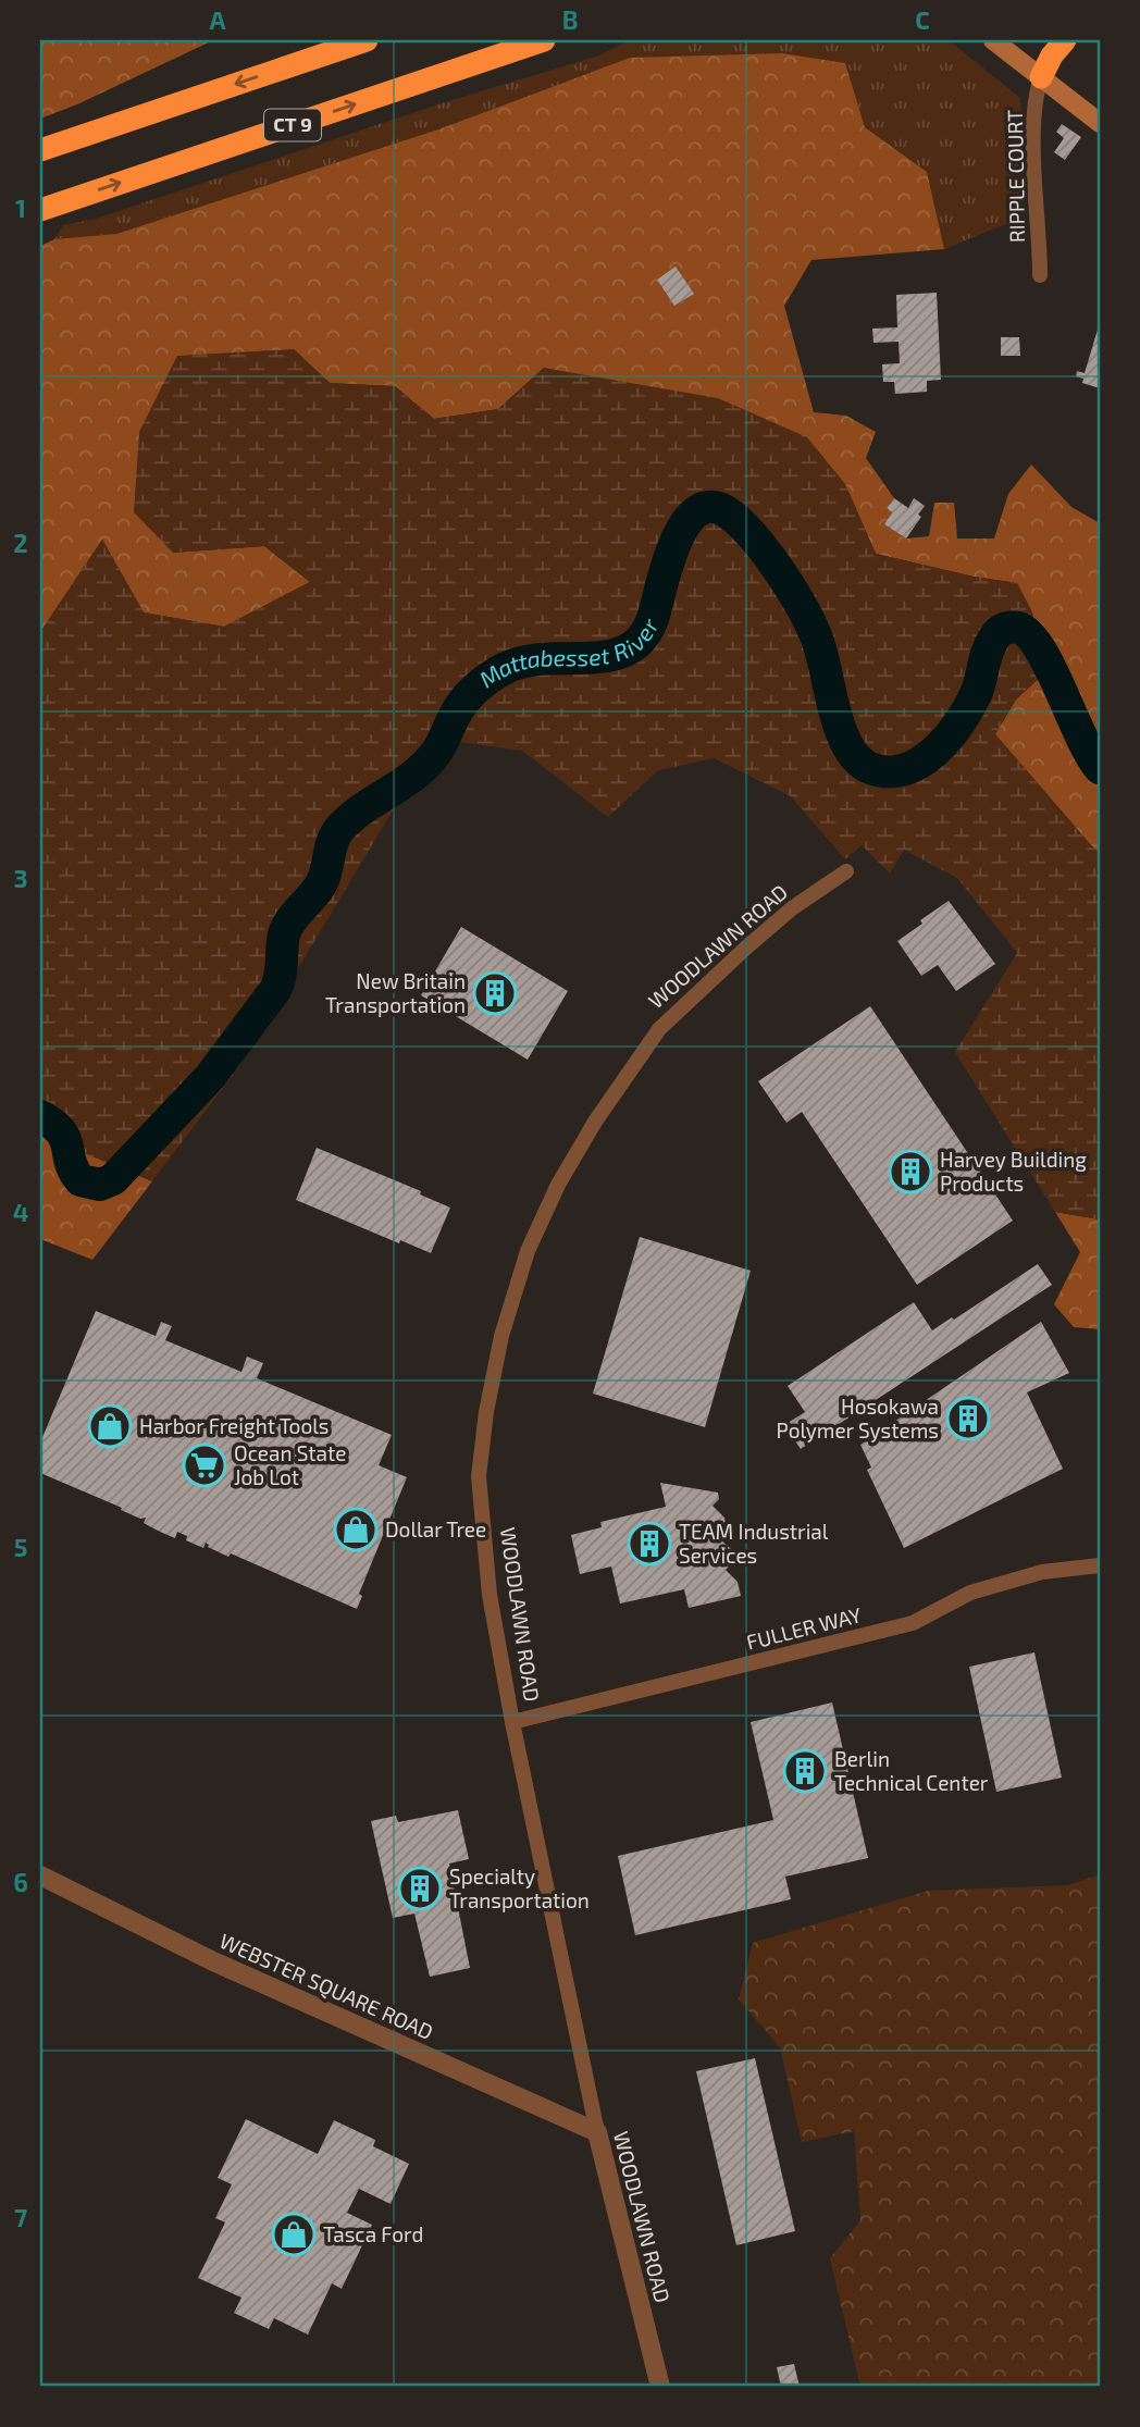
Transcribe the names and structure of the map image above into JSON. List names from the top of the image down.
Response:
{
  "streets": {
    "highway": ["CT 9"],
    "street": [
      "RIPPLE COURT",
      "WOODLAWN ROAD",
      "FULLER WAY",
      "WEBSTER SQUARE ROAD"
    ]
  },
  "crossings": [
    ["WOODLAWN ROAD", "FULLER WAY"],
    ["WOODLAWN ROAD", "WEBSTER SQUARE ROAD"]
  ],
  "water": ["Mattabesset River"],
  "places": {
    "building": [
      "New Britain Transportation",
      "Harvey Building Products",
      "Hosokawa Polymer Systems",
      "TEAM Industrial Services",
      "Berlin Technical Center",
      "Specialty Transportation"
    ],
    "shop": ["Harbor Freight Tools", "Dollar Tree", "Tasca Ford"],
    "supermarket": ["Ocean State Job Lot"]
  },
  "grid": {
    "columns": ["A", "B", "C"],
    "rows": [
      "1",
      "2",
      "3",
      "4",
      "5",
      "6",
      "7"
    ]
  }
}
